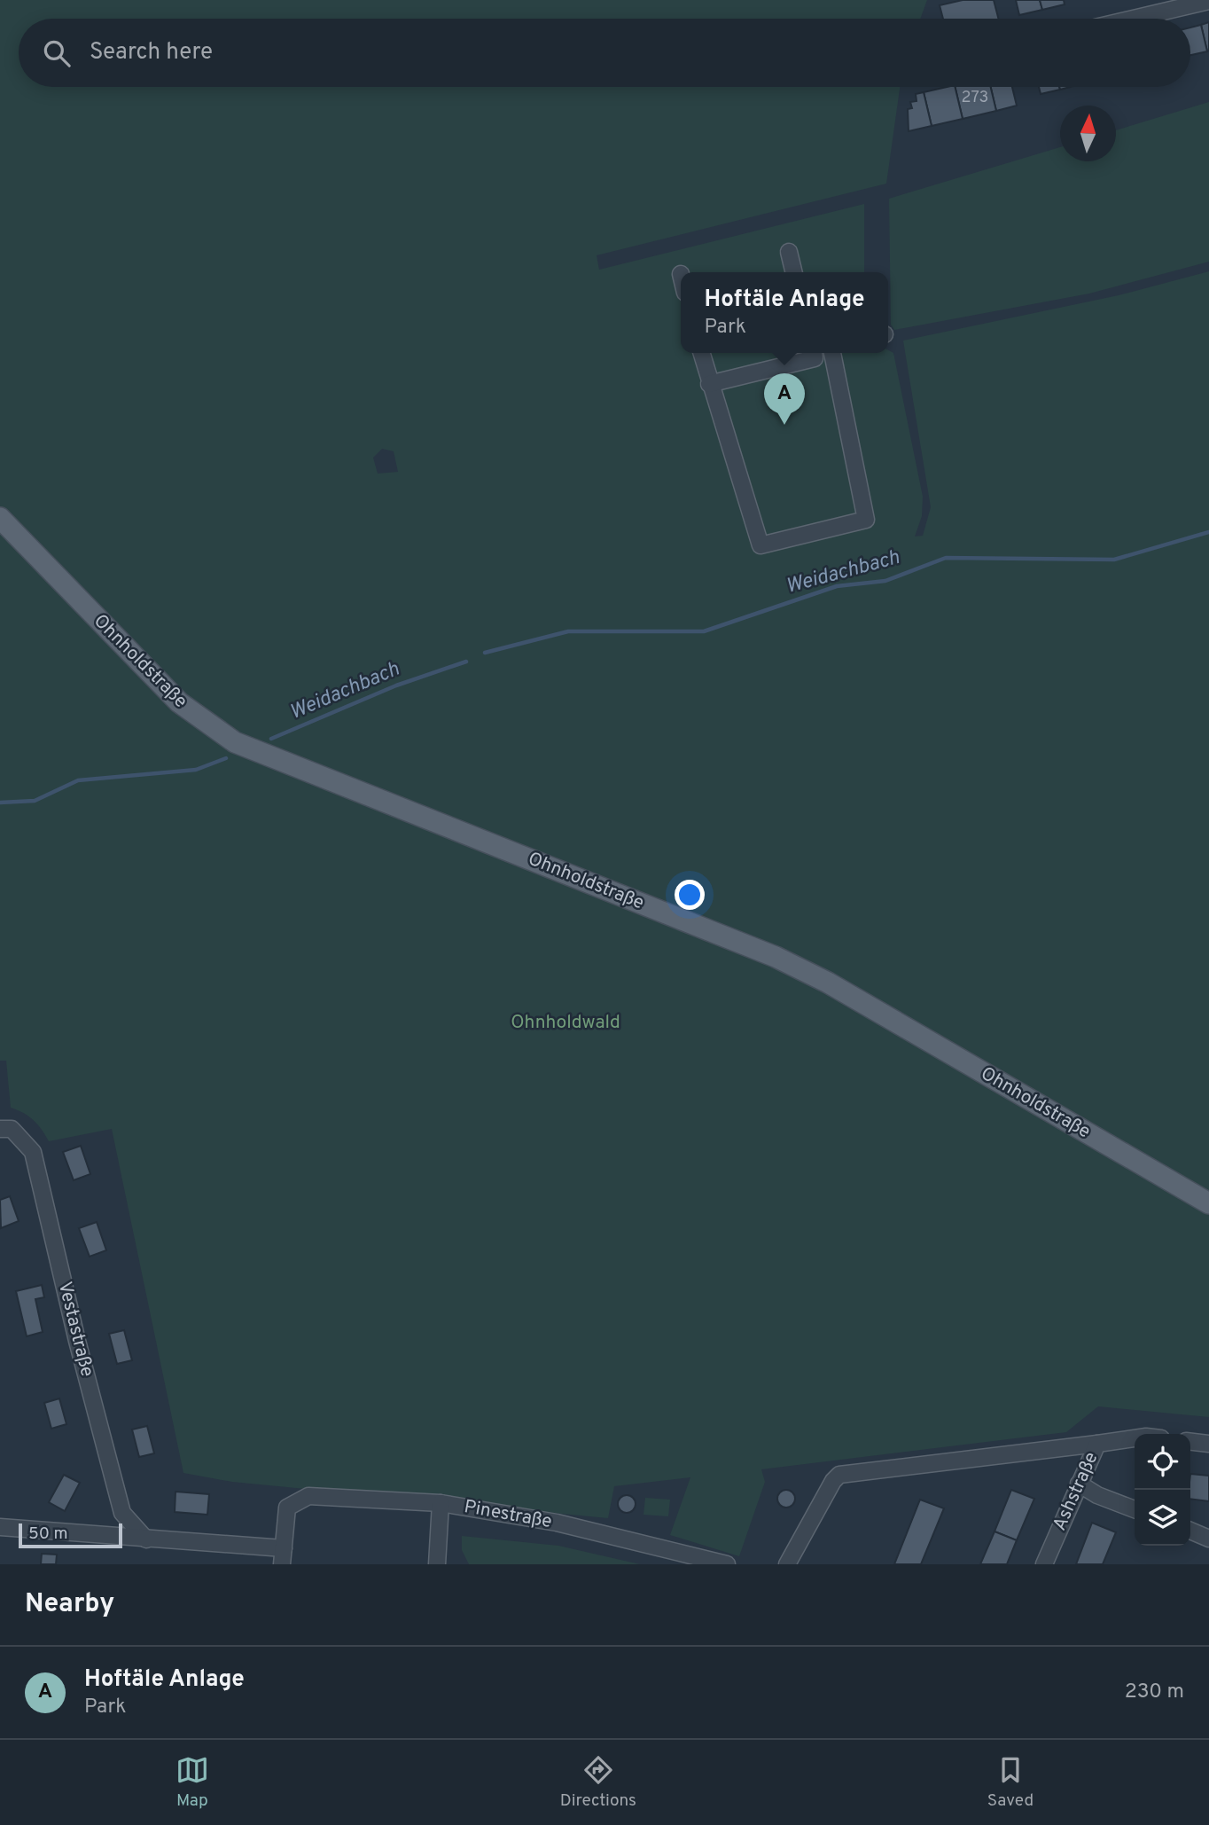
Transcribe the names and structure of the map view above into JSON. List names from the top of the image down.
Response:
{
  "streets": {
    "main road": ["Ohnholdstraße"],
    "street": ["Vestastraße", "Ashstraße", "Pinestraße"]
  },
  "water": ["Weidachbach"],
  "parks": ["Ohnholdwald"],
  "house_numbers": ["273"],
  "scale_bar": "50 m",
  "north": "top",
  "page": {
    "search": "Search here",
    "popup": ["Hoftäle Anlage", "Park"],
    "pins": "A",
    "scale": "50 m",
    "heading": "Nearby",
    "list": [
      {
        "mark": "A",
        "name": "Hoftäle Anlage",
        "note": "Park",
        "value": "230 m"
      }
    ],
    "nav": ["Map", "Directions", "Saved"]
  }
}
